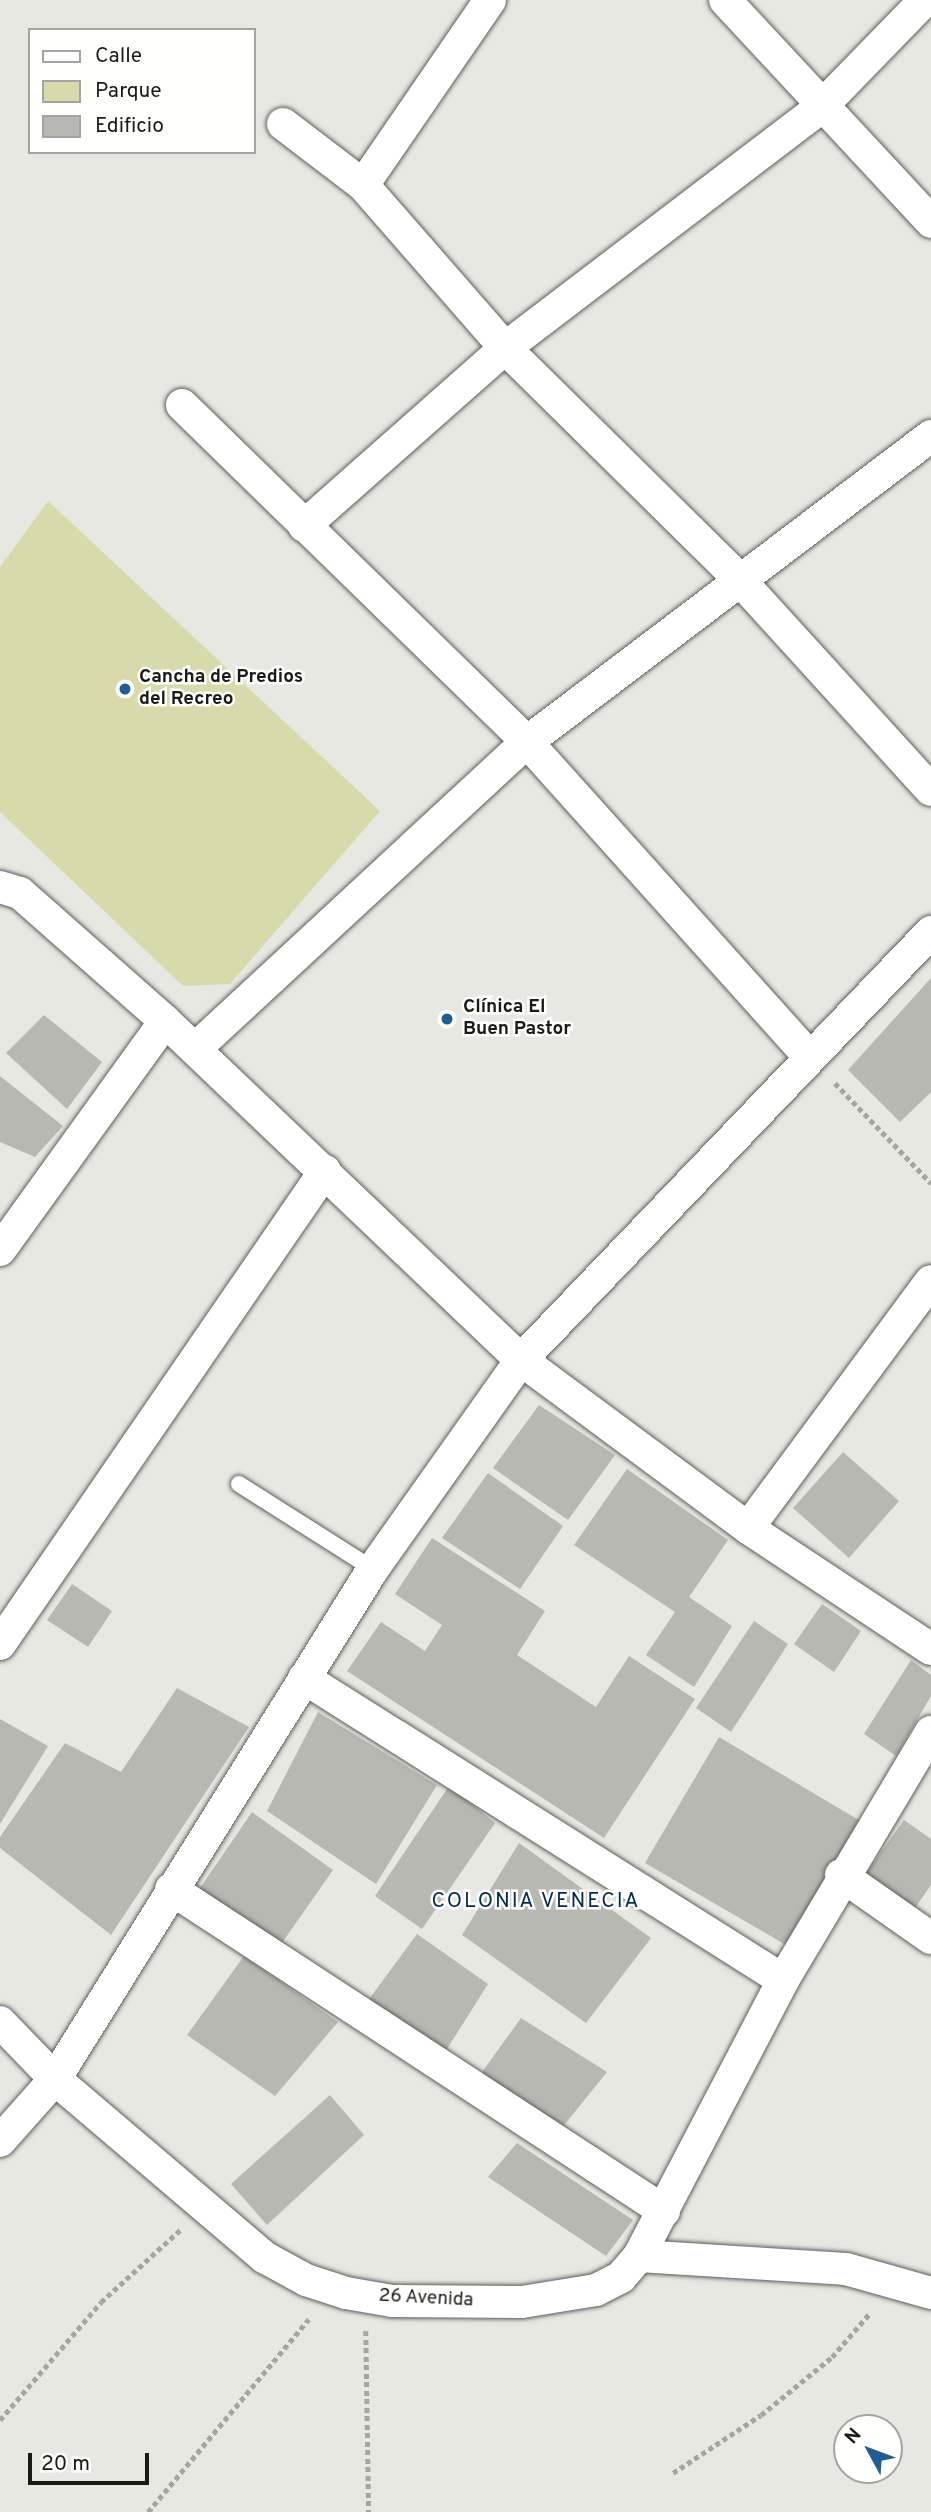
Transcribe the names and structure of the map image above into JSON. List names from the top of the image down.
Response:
{
  "streets": {
    "street": ["26 Avenida"]
  },
  "districts": ["COLONIA VENECIA"],
  "places": ["Cancha de Predios del Recreo", "Clínica El Buen Pastor"],
  "legend": ["Calle", "Parque", "Edificio"],
  "scale_bar": "20 m",
  "north": "top left"
}
